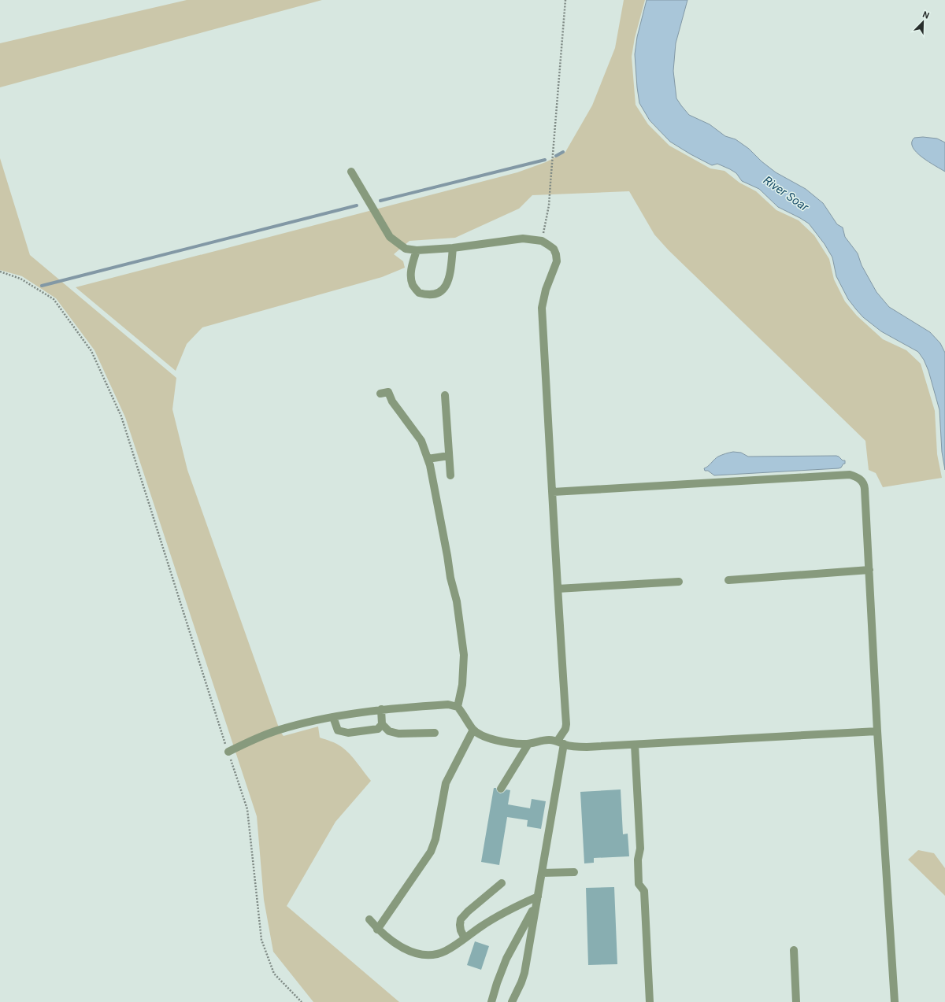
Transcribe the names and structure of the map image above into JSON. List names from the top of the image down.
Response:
{
  "water": ["River Soar"],
  "north": "top right"
}
